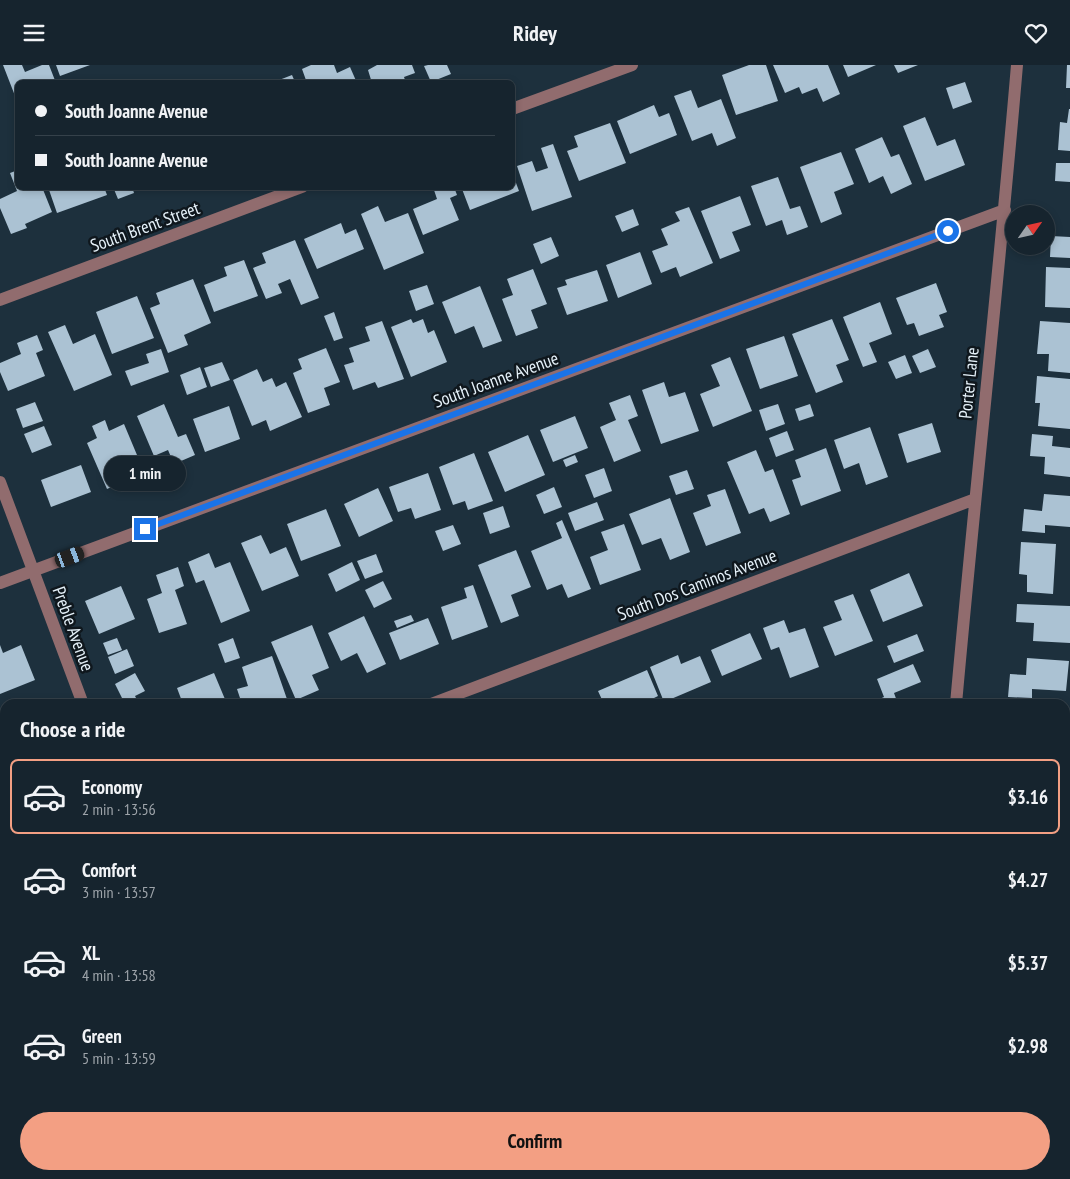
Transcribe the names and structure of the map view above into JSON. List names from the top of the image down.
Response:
{
  "streets": {
    "street": [
      "South Brent Street",
      "South Joanne Avenue",
      "Porter Lane",
      "South Dos Caminos Avenue",
      "Preble Avenue"
    ]
  },
  "crossings": [
    ["South Joanne Avenue", "Porter Lane"],
    ["South Joanne Avenue", "Preble Avenue"],
    ["Porter Lane", "South Dos Caminos Avenue"]
  ],
  "north": "top right",
  "page": {
    "header": "Ridey",
    "banner": ["South Joanne Avenue", "South Joanne Avenue"],
    "bubble": "1 min",
    "heading": "Choose a ride",
    "list": [
      {
        "name": "Economy",
        "note": "2 min · 13:56",
        "value": "$3.16"
      },
      {
        "name": "Comfort",
        "note": "3 min · 13:57",
        "value": "$4.27"
      },
      {
        "name": "XL",
        "note": "4 min · 13:58",
        "value": "$5.37"
      },
      {
        "name": "Green",
        "note": "5 min · 13:59",
        "value": "$2.98"
      }
    ],
    "buttons": "Confirm"
  }
}
